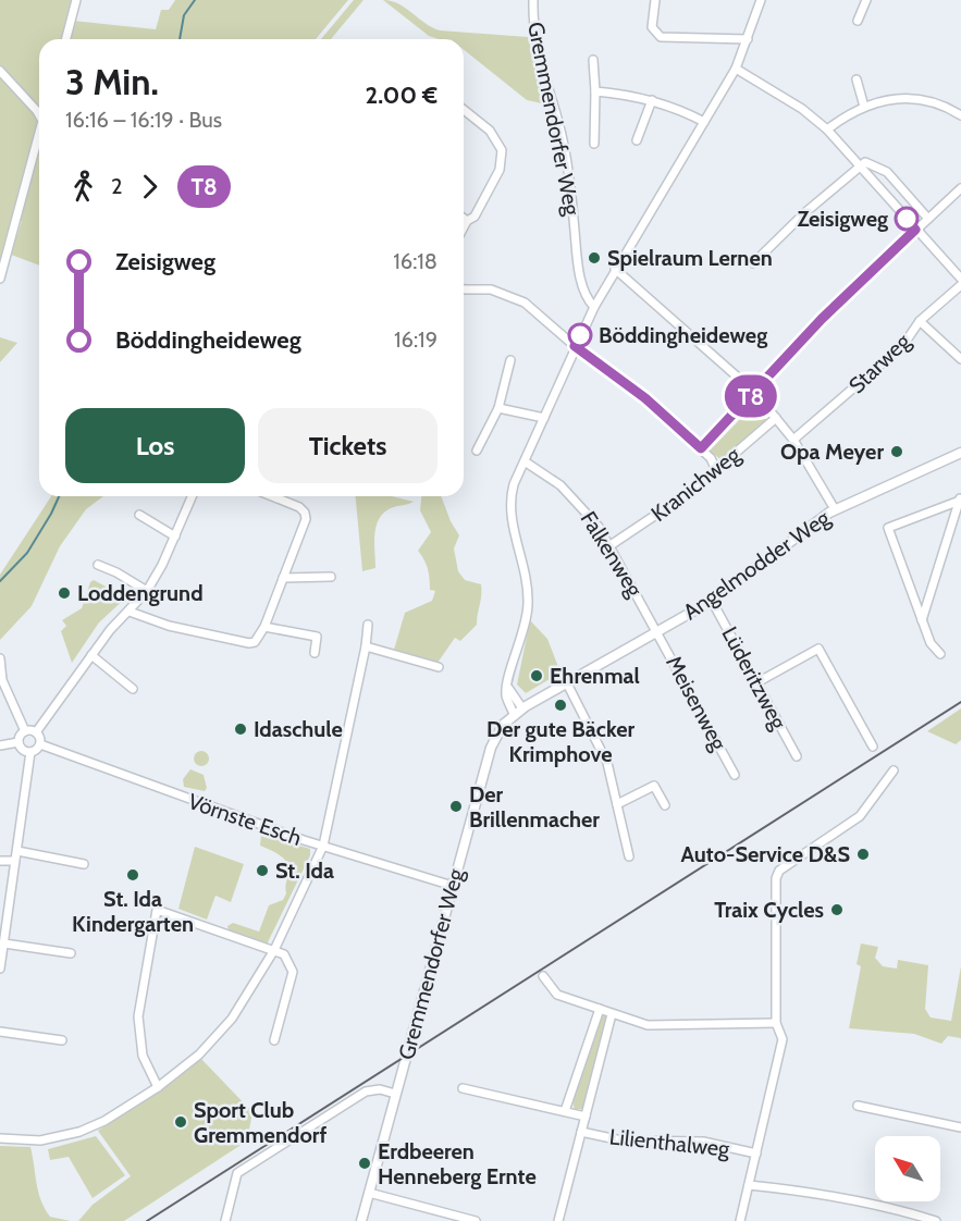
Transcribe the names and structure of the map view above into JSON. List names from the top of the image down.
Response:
{
  "streets": {
    "street": [
      "Gremmendorfer Weg",
      "Starweg",
      "Kranichweg",
      "Falkenweg",
      "Angelmodder Weg",
      "Lüderitzweg",
      "Meisenweg",
      "Vörnste Esch",
      "Lilienthalweg"
    ]
  },
  "crossings": [
    ["Gremmendorfer Weg", "Angelmodder Weg"],
    ["Gremmendorfer Weg", "Vörnste Esch"],
    ["Kranichweg", "Falkenweg"],
    ["Falkenweg", "Angelmodder Weg"],
    ["Falkenweg", "Meisenweg"],
    ["Angelmodder Weg", "Lüderitzweg"],
    ["Angelmodder Weg", "Meisenweg"]
  ],
  "places": [
    "Zeisigweg",
    "Spielraum Lernen",
    "Böddingheideweg",
    "Opa Meyer",
    "Loddengrund",
    "Ehrenmal",
    "Der gute Bäcker Krimphove",
    "Idaschule",
    "Der Brillenmacher",
    "Auto-Service D&S",
    "St. Ida",
    "St. Ida Kindergarten",
    "Traix Cycles",
    "Sport Club Gremmendorf",
    "Erdbeeren Henneberg Ernte"
  ],
  "lines": ["bus line T8"],
  "north": "top left",
  "page": {
    "on_map": "T8",
    "heading": ["3 Min.", "16:16 – 16:19 · Bus", "2.00 €"],
    "legs": ["2", "T8"],
    "list": [
      {
        "name": "Zeisigweg",
        "value": "16:18"
      },
      {
        "name": "Böddingheideweg",
        "value": "16:19"
      }
    ],
    "buttons": ["Los", "Tickets"]
  }
}
